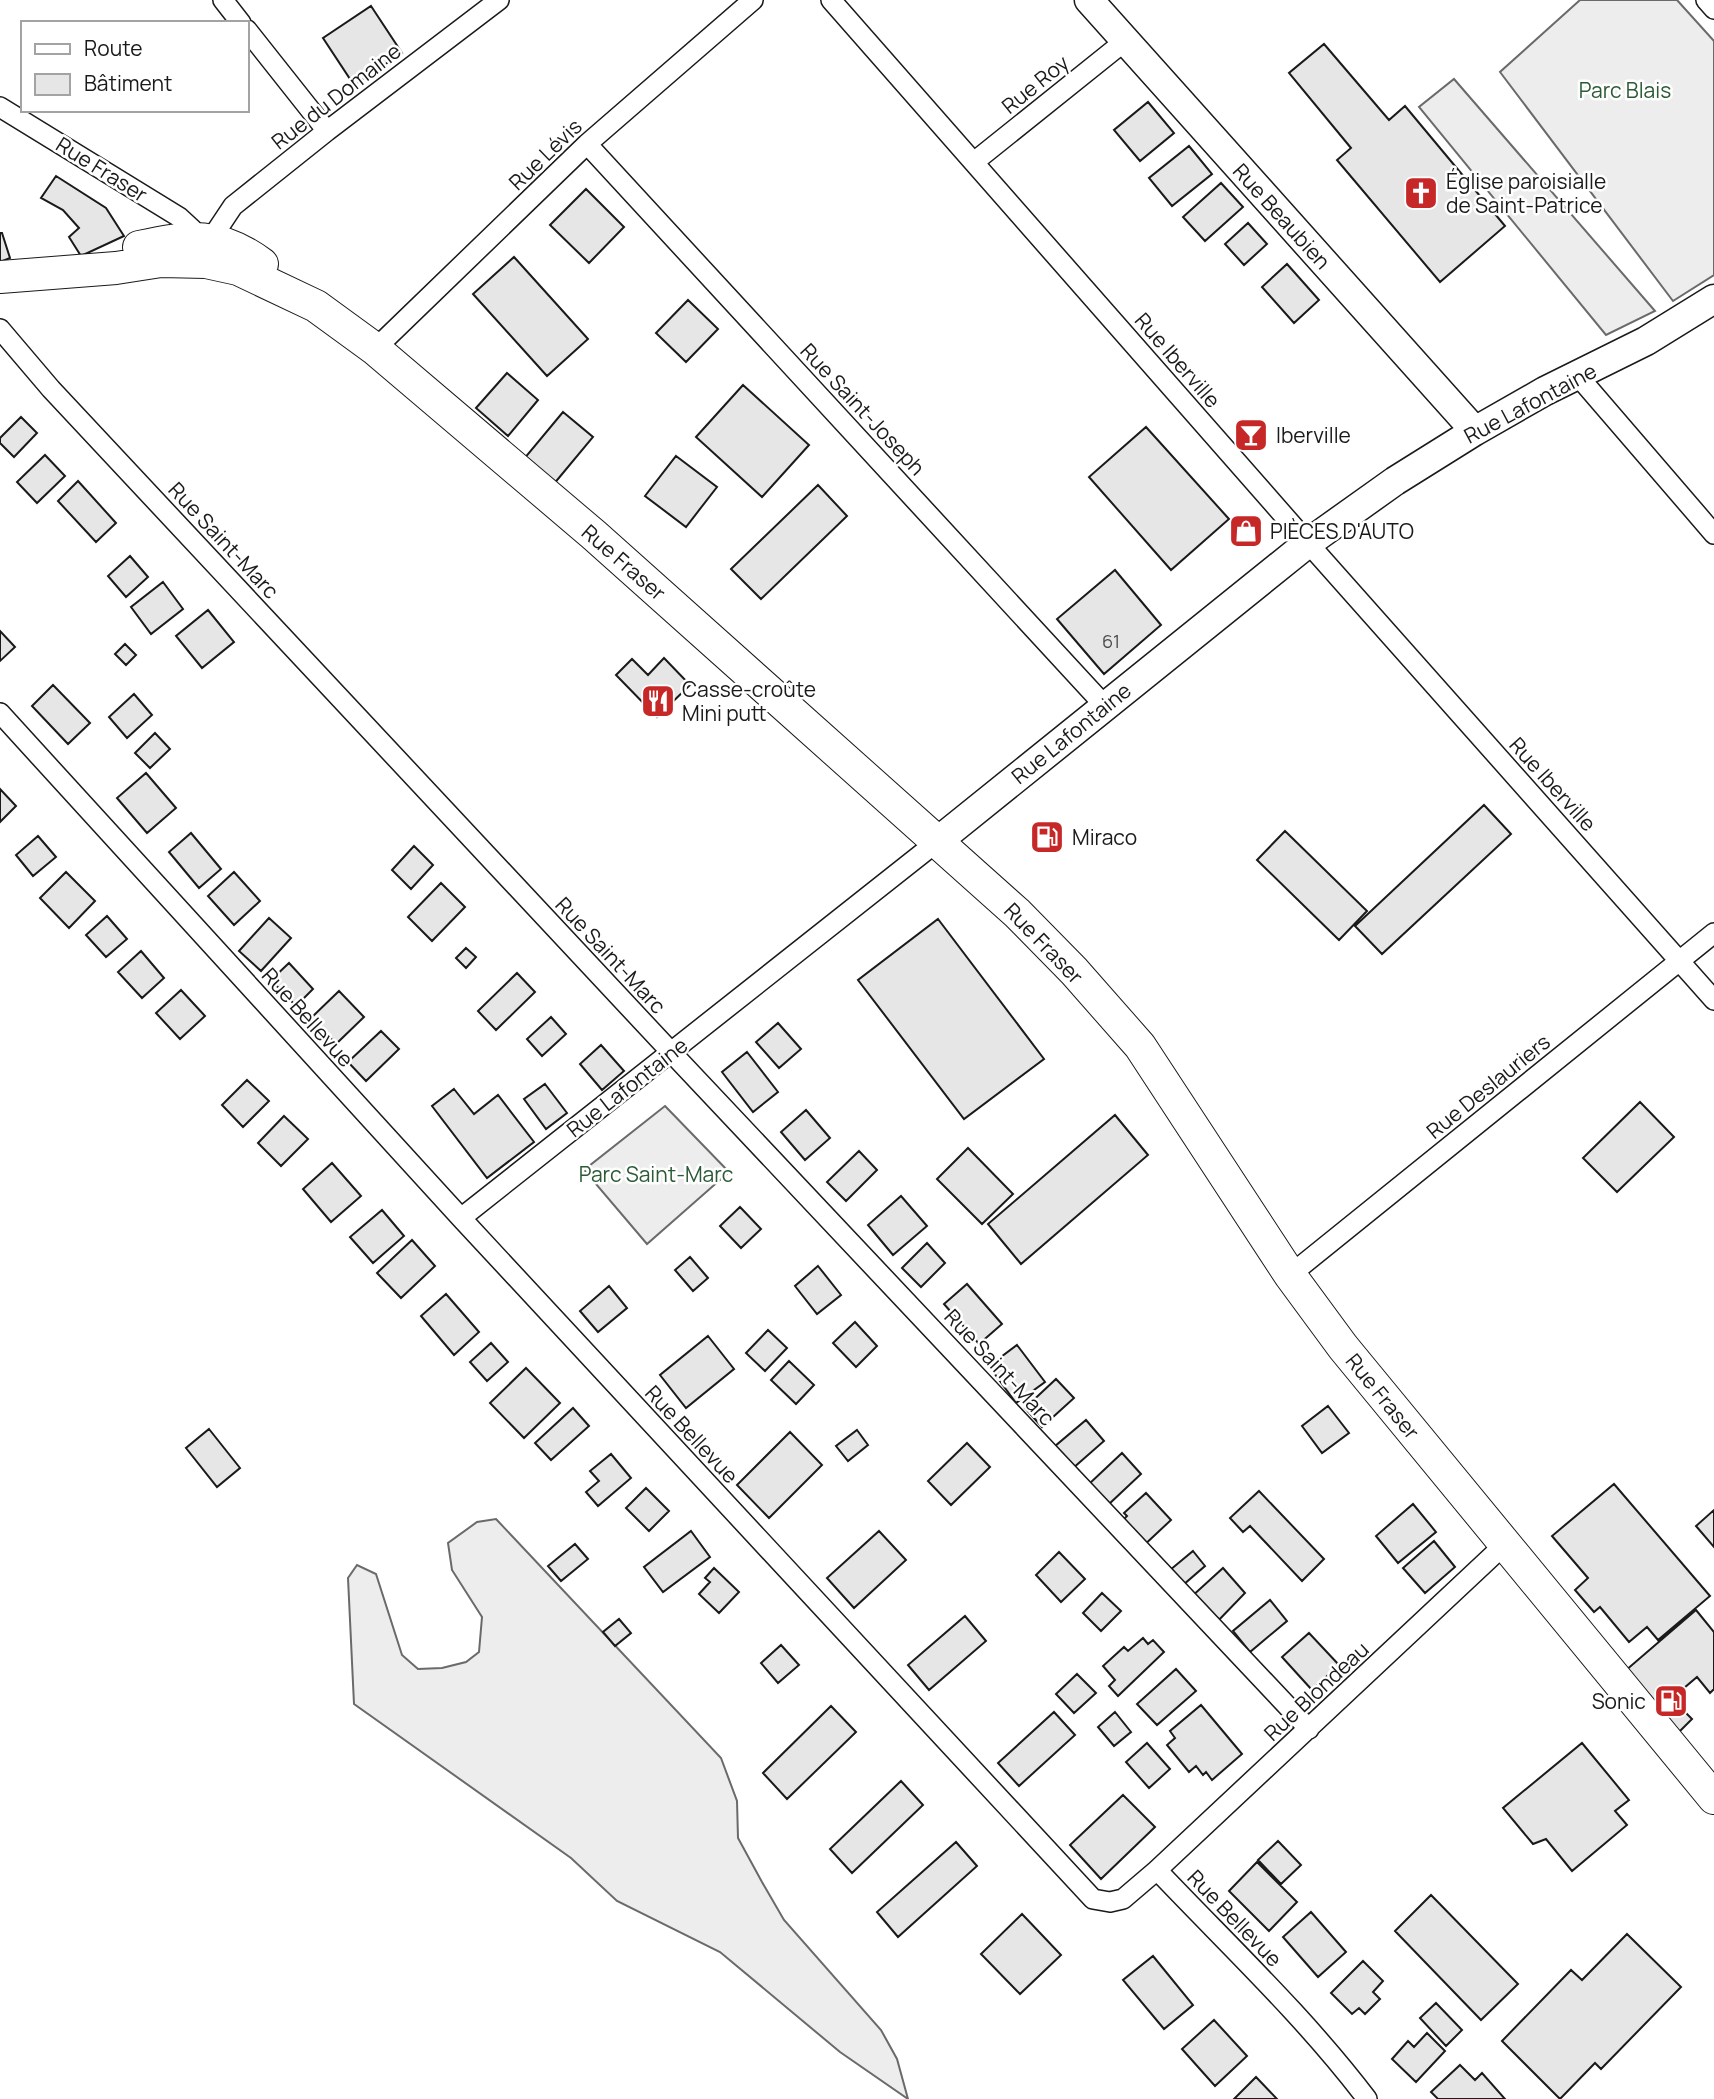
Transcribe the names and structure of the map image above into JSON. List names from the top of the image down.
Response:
{
  "streets": {
    "main road": ["Rue Fraser", "Rue Beaubien", "Rue Lafontaine"],
    "street": [
      "Rue Roy",
      "Rue du Domaine",
      "Rue Lévis",
      "Rue Iberville",
      "Rue Saint-Joseph",
      "Rue Saint-Marc",
      "Rue Bellevue",
      "Rue Deslauriers",
      "Rue Blondeau"
    ]
  },
  "crossings": [
    ["Rue Roy", "Rue Beaubien"],
    ["Rue Roy", "Rue Iberville"],
    ["Rue du Domaine", "Rue Fraser"],
    ["Rue Lévis", "Rue Fraser"],
    ["Rue Lévis", "Rue Saint-Joseph"],
    ["Rue Fraser", "Rue Lafontaine"],
    ["Rue Fraser", "Rue Deslauriers"],
    ["Rue Fraser", "Rue Blondeau"],
    ["Rue Beaubien", "Rue Lafontaine"],
    ["Rue Iberville", "Rue Lafontaine"],
    ["Rue Iberville", "Rue Deslauriers"],
    ["Rue Lafontaine", "Rue Saint-Joseph"],
    ["Rue Lafontaine", "Rue Saint-Marc"],
    ["Rue Lafontaine", "Rue Bellevue"],
    ["Rue Saint-Marc", "Rue Blondeau"],
    ["Rue Bellevue", "Rue Blondeau"]
  ],
  "parks": ["Parc Blais", "Parc Saint-Marc"],
  "places": {
    "church": ["Église paroisialle de Saint-Patrice"],
    "bar": ["Iberville"],
    "shop": ["PIÈCES D'AUTO"],
    "restaurant": ["Casse-croûte Mini putt"],
    "fuel station": ["Miraco", "Sonic"]
  },
  "house_numbers": ["61"],
  "legend": ["Route", "Bâtiment"]
}
